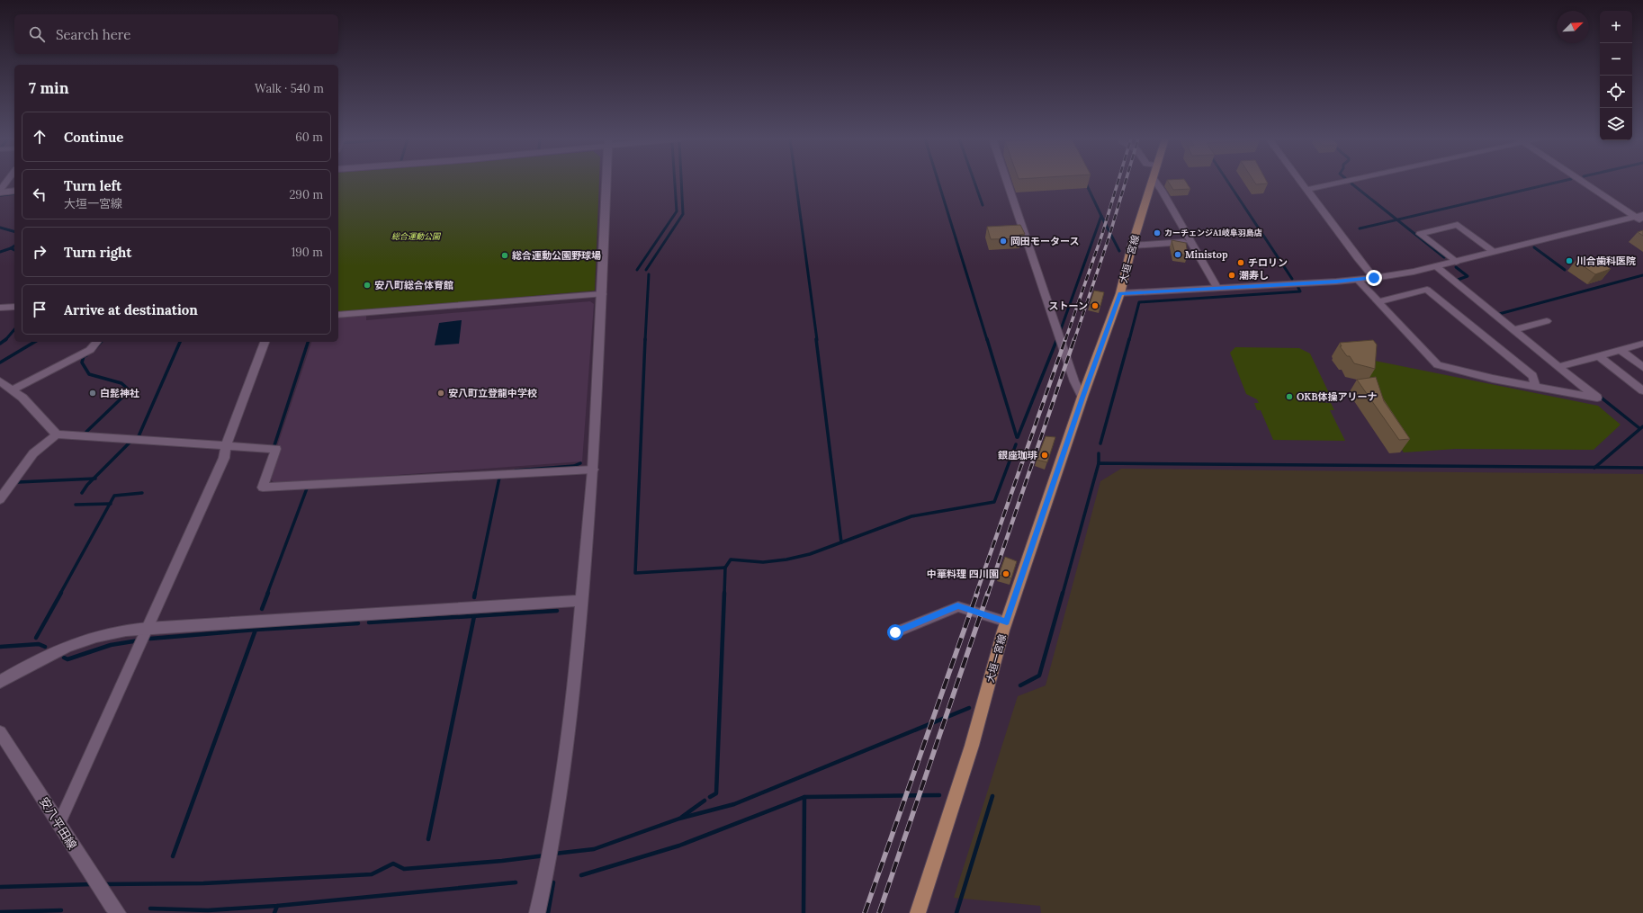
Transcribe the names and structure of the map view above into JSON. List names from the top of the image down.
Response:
{
  "streets": {
    "main road": ["大垣一宮線"],
    "street": ["安八平田線"]
  },
  "parks": ["総合運動公園"],
  "places": [
    "カーチェンジA1岐阜羽島店",
    "岡田モータース",
    "Ministop",
    "総合運動公園野球場",
    "川合歯科医院",
    "チロリン",
    "潮寿し",
    "安八町総合体育館",
    "ストーン",
    "白髭神社",
    "安八町立登龍中学校",
    "OKB体操アリーナ",
    "銀座珈琲",
    "中華料理 四川園"
  ],
  "north": "top right",
  "page": {
    "map_buttons": ["+", "−"],
    "search": "Search here",
    "heading": ["7 min", "Walk · 540 m"],
    "list": [
      ["Continue", "60 m"],
      ["Turn left", "大垣一宮線", "290 m"],
      ["Turn right", "190 m"],
      "Arrive at destination"
    ]
  }
}
